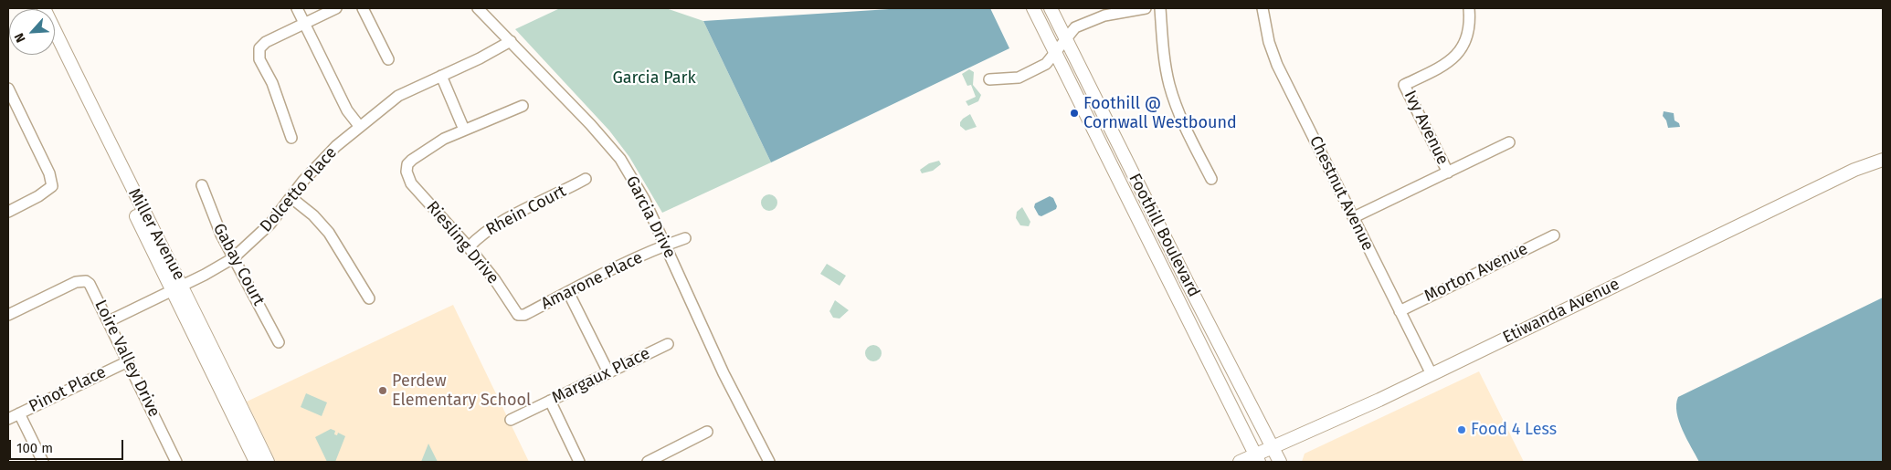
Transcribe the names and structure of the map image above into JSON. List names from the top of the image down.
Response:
{
  "streets": {
    "main road": ["Miller Avenue", "Foothill Boulevard", "Etiwanda Avenue"],
    "street": [
      "Ivy Avenue",
      "Dolcetto Place",
      "Chestnut Avenue",
      "Rhein Court",
      "Garcia Drive",
      "Riesling Drive",
      "Gabay Court",
      "Morton Avenue",
      "Amarone Place",
      "Loire Valley Drive",
      "Margaux Place",
      "Pinot Place"
    ]
  },
  "crossings": [
    ["Dolcetto Place", "Garcia Drive"],
    ["Dolcetto Place", "Miller Avenue"],
    ["Dolcetto Place", "Gabay Court"],
    ["Dolcetto Place", "Loire Valley Drive"],
    ["Chestnut Avenue", "Morton Avenue"],
    ["Chestnut Avenue", "Etiwanda Avenue"],
    ["Rhein Court", "Riesling Drive"],
    ["Garcia Drive", "Amarone Place"],
    ["Foothill Boulevard", "Etiwanda Avenue"],
    ["Riesling Drive", "Amarone Place"],
    ["Loire Valley Drive", "Pinot Place"]
  ],
  "parks": ["Garcia Park"],
  "places": ["Foothill @ Cornwall Westbound", "Perdew Elementary School", "Food 4 Less"],
  "scale_bar": "100 m",
  "north": "bottom left"
}
